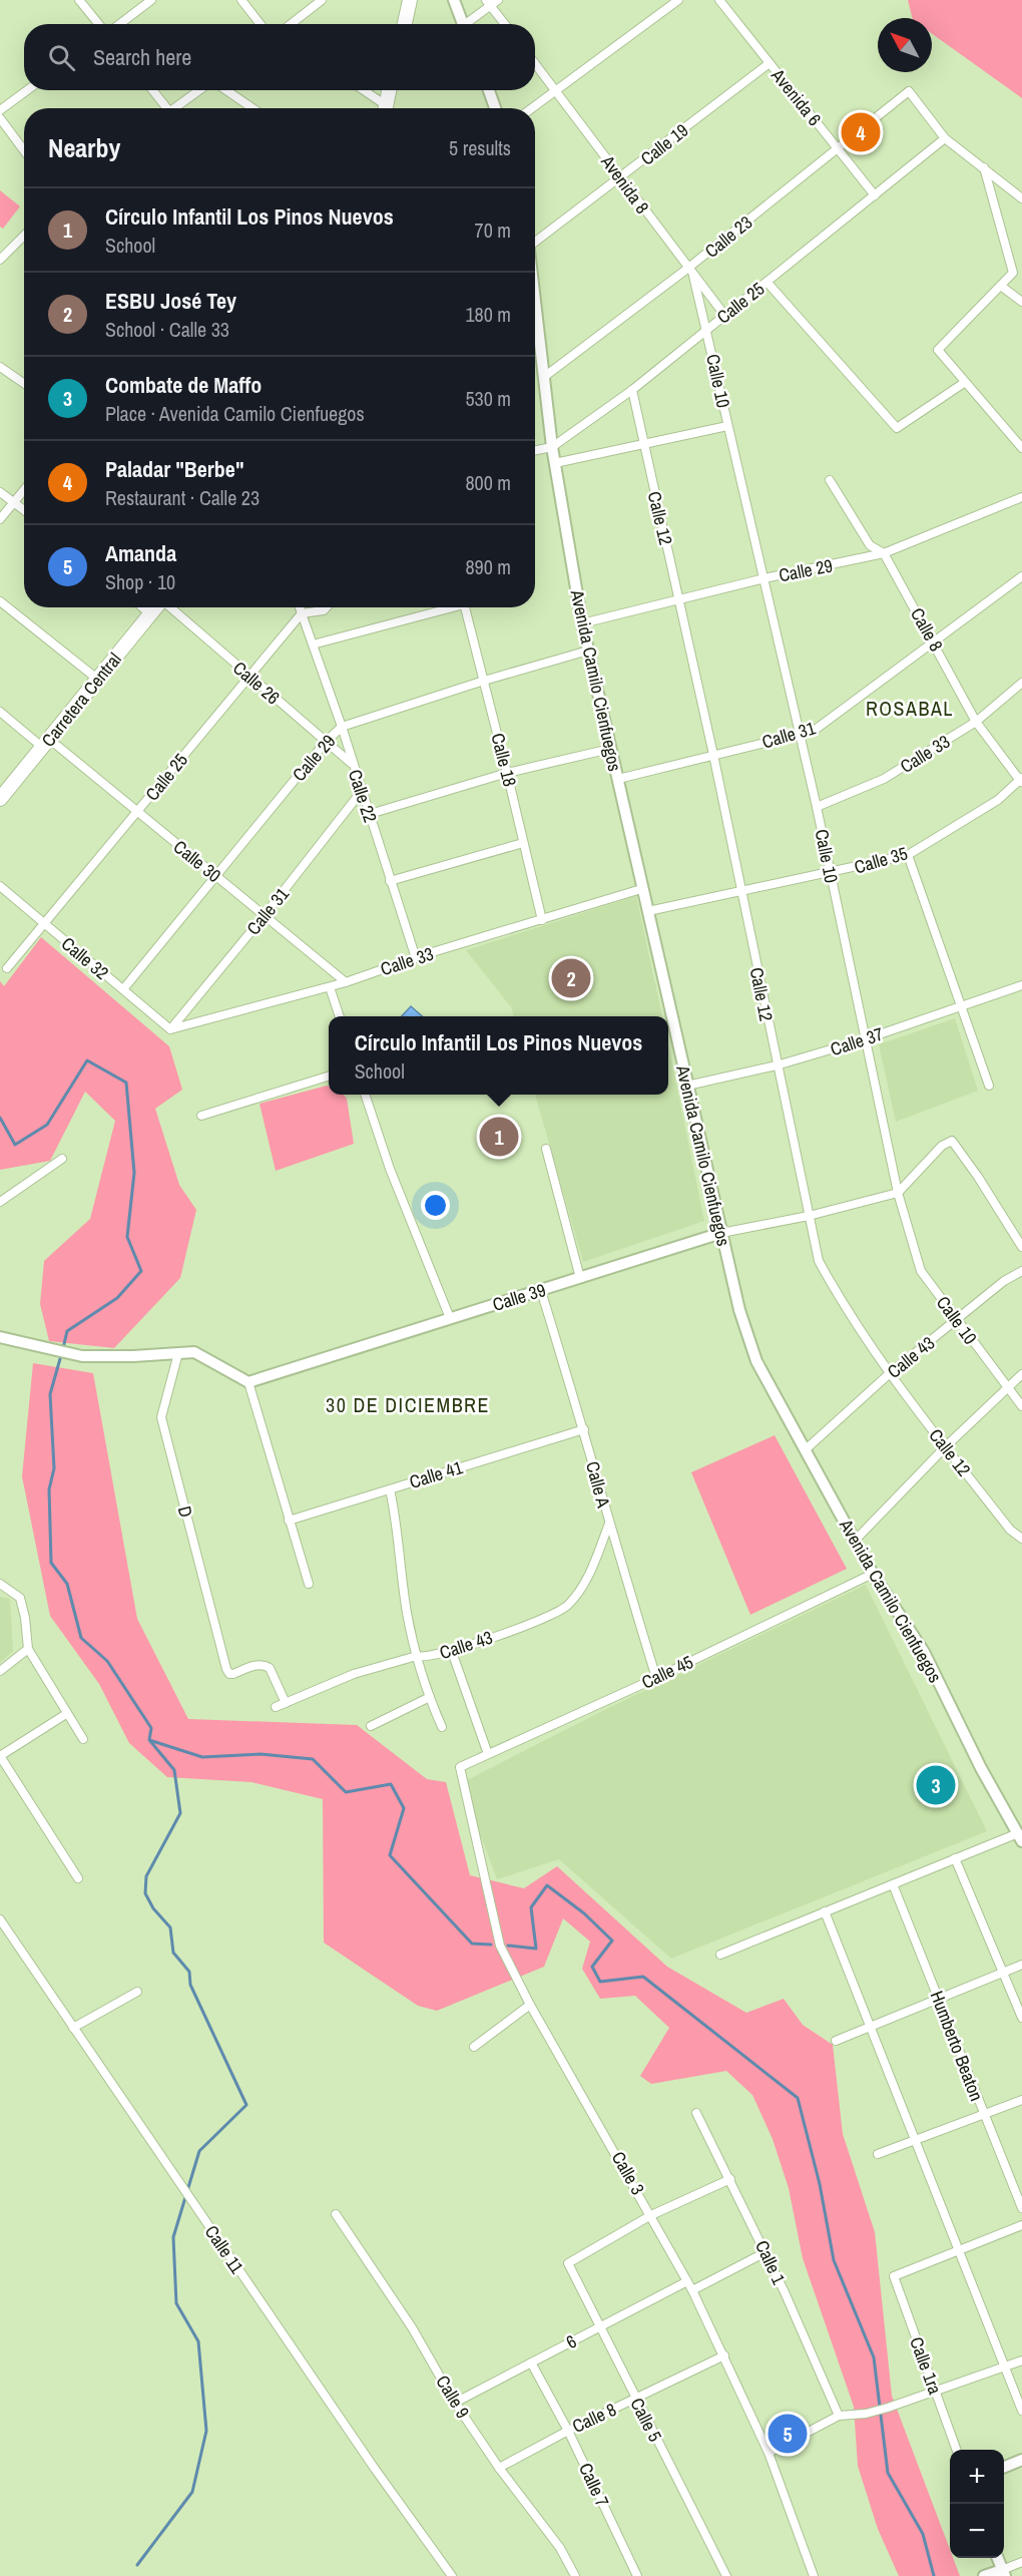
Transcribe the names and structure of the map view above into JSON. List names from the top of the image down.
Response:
{
  "streets": {
    "highway": ["Carretera Central"],
    "main road": ["Avenida Camilo Cienfuegos", "Calle 39"],
    "street": [
      "Avenida 6",
      "Calle 19",
      "Avenida 8",
      "Calle 23",
      "Calle 25",
      "Calle 10",
      "Calle 12",
      "Calle 29",
      "Calle 8",
      "Calle 26",
      "Calle 31",
      "Calle 33",
      "Calle 18",
      "Calle 22",
      "Calle 35",
      "Calle 30",
      "Calle 32",
      "Calle 37",
      "Calle 43",
      "Calle 41",
      "Calle A",
      "D",
      "Calle 45",
      "Humberto Beaton",
      "Calle 3",
      "Calle 11",
      "Calle 1",
      "6",
      "Calle 1ra",
      "Calle 9",
      "Calle 5",
      "Calle 7"
    ]
  },
  "crossings": [
    ["Avenida 6", "Calle 19"],
    ["Avenida 6", "Calle 23"],
    ["Avenida 6", "Calle 25"],
    ["Calle 19", "Avenida 8"],
    ["Avenida 8", "Calle 23"],
    ["Avenida 8", "Calle 25"],
    ["Avenida 8", "Calle 10"],
    ["Calle 23", "Calle 25"],
    ["Calle 23", "Avenida Camilo Cienfuegos"],
    ["Calle 25", "Calle 10"],
    ["Calle 25", "Calle 12"],
    ["Calle 25", "Avenida Camilo Cienfuegos"],
    ["Calle 25", "Calle 26"],
    ["Calle 25", "Calle 22"],
    ["Calle 25", "Calle 30"],
    ["Calle 25", "Calle 32"],
    ["Calle 10", "Calle 29"],
    ["Calle 10", "Calle 31"],
    ["Calle 10", "Calle 33"],
    ["Calle 10", "Calle 35"],
    ["Calle 10", "Calle 37"],
    ["Calle 10", "Calle 39"],
    ["Calle 10", "Calle 43"],
    ["Calle 12", "Calle 29"],
    ["Calle 12", "Calle 31"],
    ["Calle 12", "Calle 35"],
    ["Calle 12", "Calle 37"],
    ["Calle 12", "Calle 39"],
    ["Calle 12", "Calle 43"],
    ["Calle 29", "Calle 8"],
    ["Calle 29", "Avenida Camilo Cienfuegos"],
    ["Calle 29", "Calle 26"],
    ["Calle 29", "Calle 18"],
    ["Calle 29", "Calle 22"],
    ["Calle 29", "Calle 30"],
    ["Calle 29", "Calle 32"],
    ["Calle 8", "Calle 31"],
    ["Calle 8", "Calle 33"],
    ["Calle 8", "Calle 35"],
    ["Calle 8", "Calle 3"],
    ["Calle 8", "Calle 9"],
    ["Calle 8", "Calle 5"],
    ["Calle 8", "Calle 7"],
    ["Avenida Camilo Cienfuegos", "Calle 31"],
    ["Avenida Camilo Cienfuegos", "Calle 33"],
    ["Avenida Camilo Cienfuegos", "Calle 35"],
    ["Avenida Camilo Cienfuegos", "Calle 37"],
    ["Avenida Camilo Cienfuegos", "Calle 39"],
    ["Avenida Camilo Cienfuegos", "Calle 43"],
    ["Avenida Camilo Cienfuegos", "Calle 45"],
    ["Calle 26", "Calle 22"],
    ["Carretera Central", "Calle 30"],
    ["Calle 31", "Calle 33"],
    ["Calle 31", "Calle 22"],
    ["Calle 31", "Calle 30"],
    ["Calle 31", "Calle 32"],
    ["Calle 33", "Calle 18"],
    ["Calle 33", "Calle 22"],
    ["Calle 33", "Calle 30"],
    ["Calle 33", "Calle 32"],
    ["Calle 39", "Calle A"],
    ["Calle 43", "Calle A"],
    ["Calle 43", "D"],
    ["Calle 41", "Calle A"],
    ["Calle A", "Calle 45"],
    ["Calle 45", "Calle 3"],
    ["Calle 3", "6"],
    ["Calle 3", "Calle 5"],
    ["6", "Calle 9"],
    ["6", "Calle 5"],
    ["6", "Calle 7"]
  ],
  "districts": ["ROSABAL", "30 DE DICIEMBRE"],
  "north": "top left",
  "page": {
    "search": "Search here",
    "heading": ["Nearby", "5 results"],
    "pins": [
      "4",
      "2",
      "1",
      "3",
      "5"
    ],
    "list": [
      {
        "mark": "1",
        "name": "Círculo Infantil Los Pinos Nuevos",
        "note": "School",
        "value": "70 m"
      },
      {
        "mark": "2",
        "name": "ESBU José Tey",
        "note": "School · Calle 33",
        "value": "180 m"
      },
      {
        "mark": "3",
        "name": "Combate de Maffo",
        "note": "Place · Avenida Camilo Cienfuegos",
        "value": "530 m"
      },
      {
        "mark": "4",
        "name": "Paladar \"Berbe\"",
        "note": "Restaurant · Calle 23",
        "value": "800 m"
      },
      {
        "mark": "5",
        "name": "Amanda",
        "note": "Shop · 10",
        "value": "890 m"
      }
    ],
    "popup": ["Círculo Infantil Los Pinos Nuevos", "School"],
    "map_buttons": ["+", "−"]
  }
}
